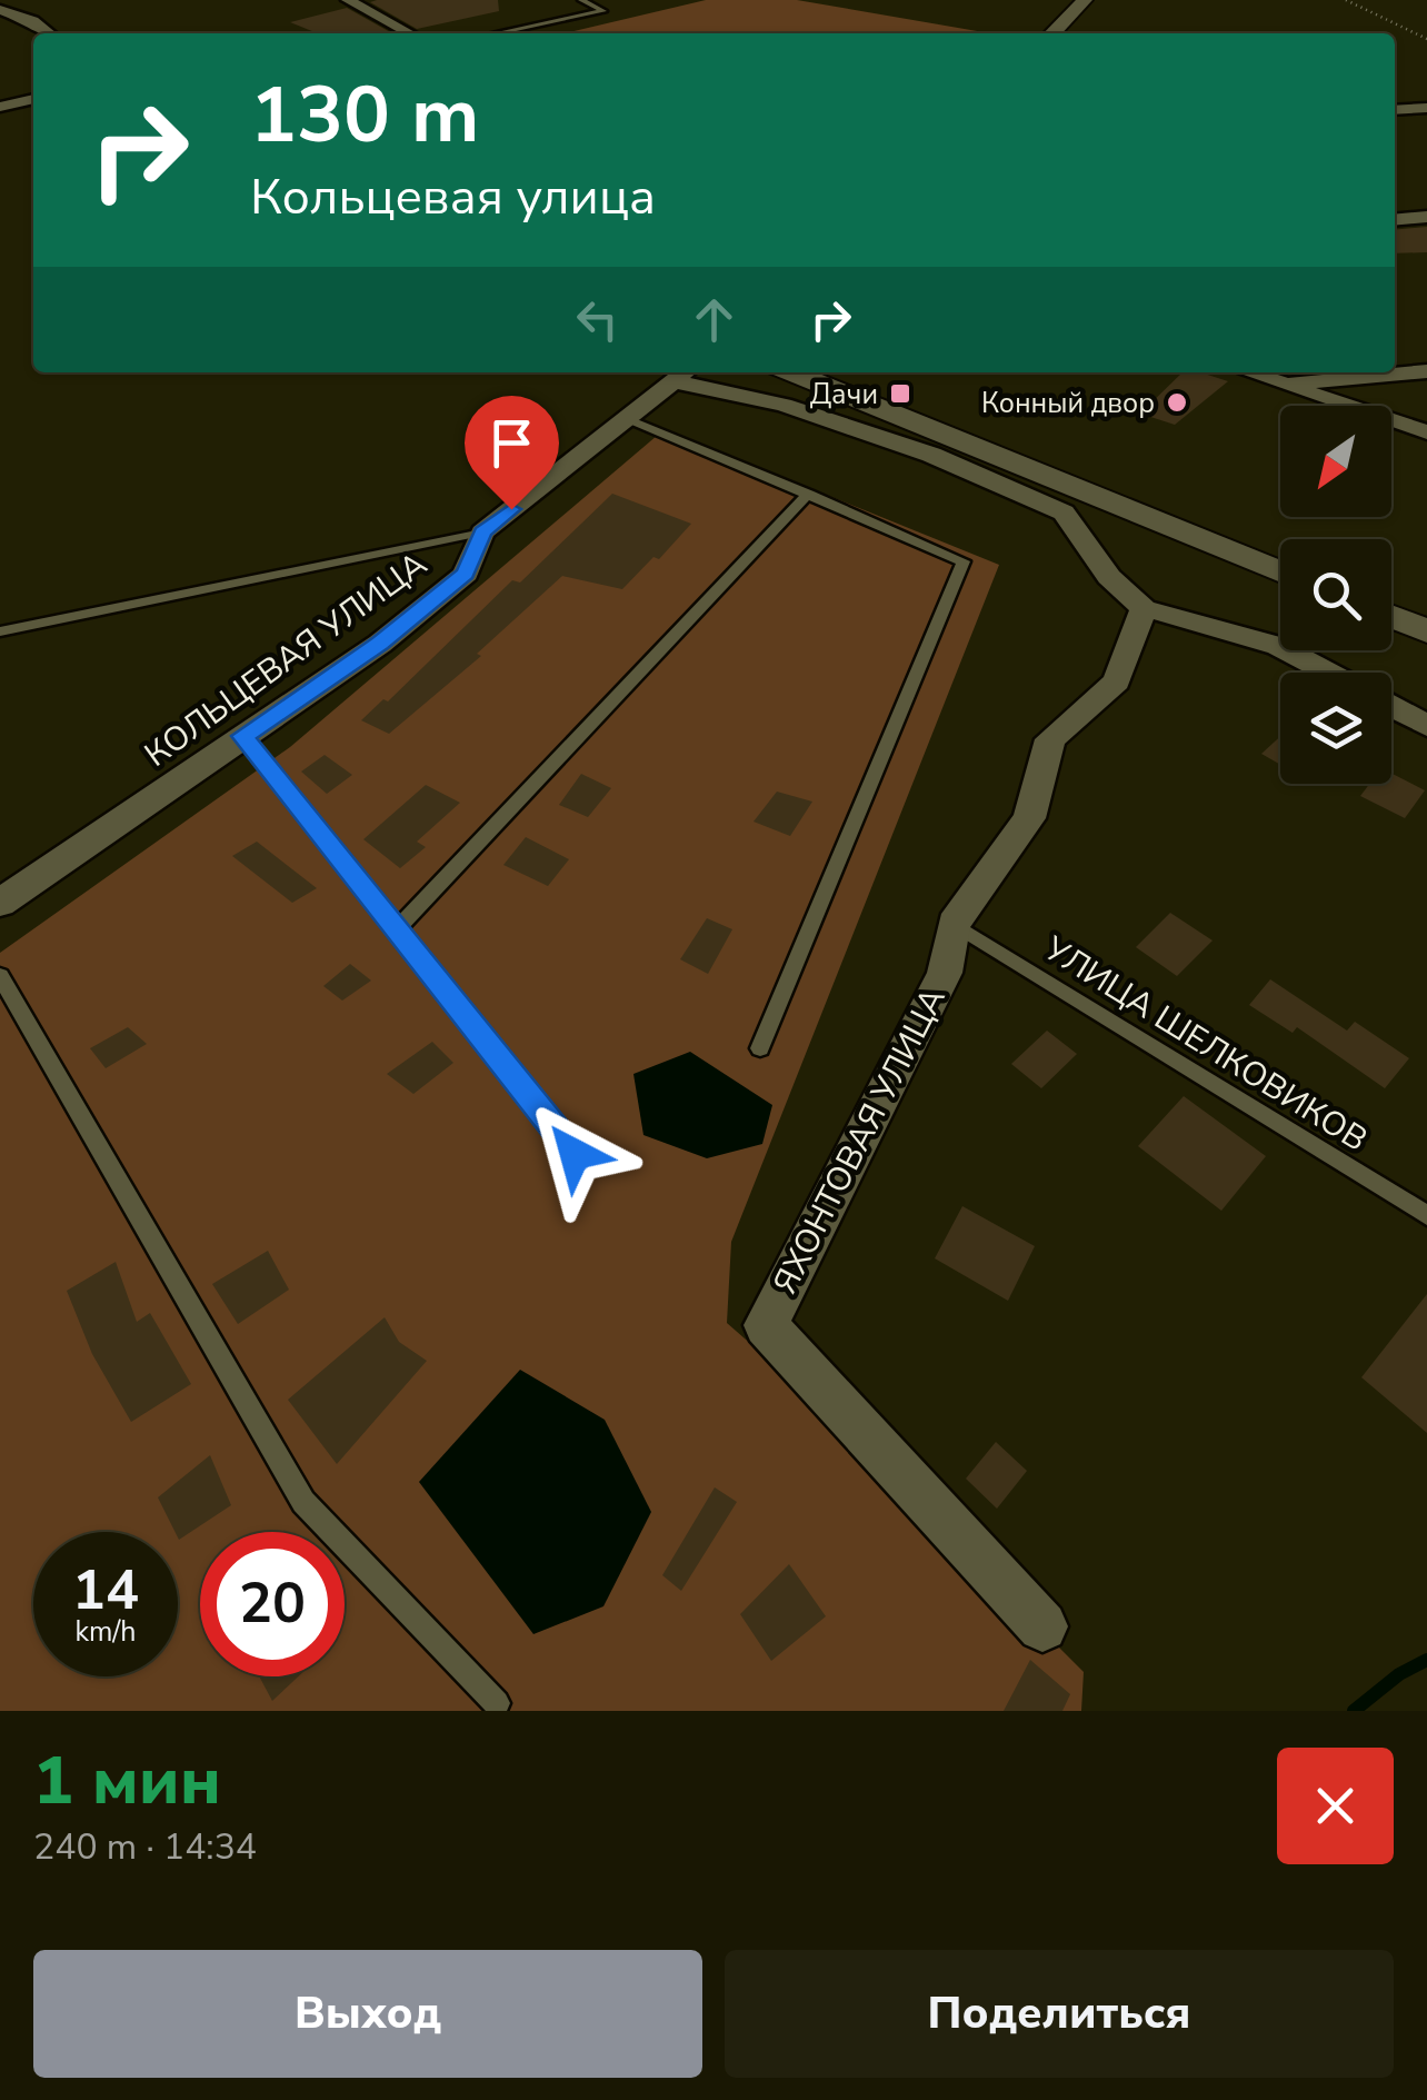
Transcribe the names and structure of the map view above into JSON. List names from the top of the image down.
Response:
{
  "streets": {
    "street": ["КОЛЬЦЕВАЯ УЛИЦА", "ЯХОНТОВАЯ УЛИЦА"],
    "lane": ["УЛИЦА ШЕЛКОВИКОВ"]
  },
  "crossings": [
    ["УЛИЦА ШЕЛКОВИКОВ", "ЯХОНТОВАЯ УЛИЦА"]
  ],
  "places": {
    "transit": ["Дачи"],
    "other": ["Конный двор"]
  },
  "north": "bottom left",
  "page": {
    "turn": ["130 m", "Кольцевая улица"],
    "speed": "14 km/h",
    "limit": "20",
    "heading": ["1 мин", "240 m · 14:34"],
    "buttons": ["Выход", "Поделиться"]
  }
}
